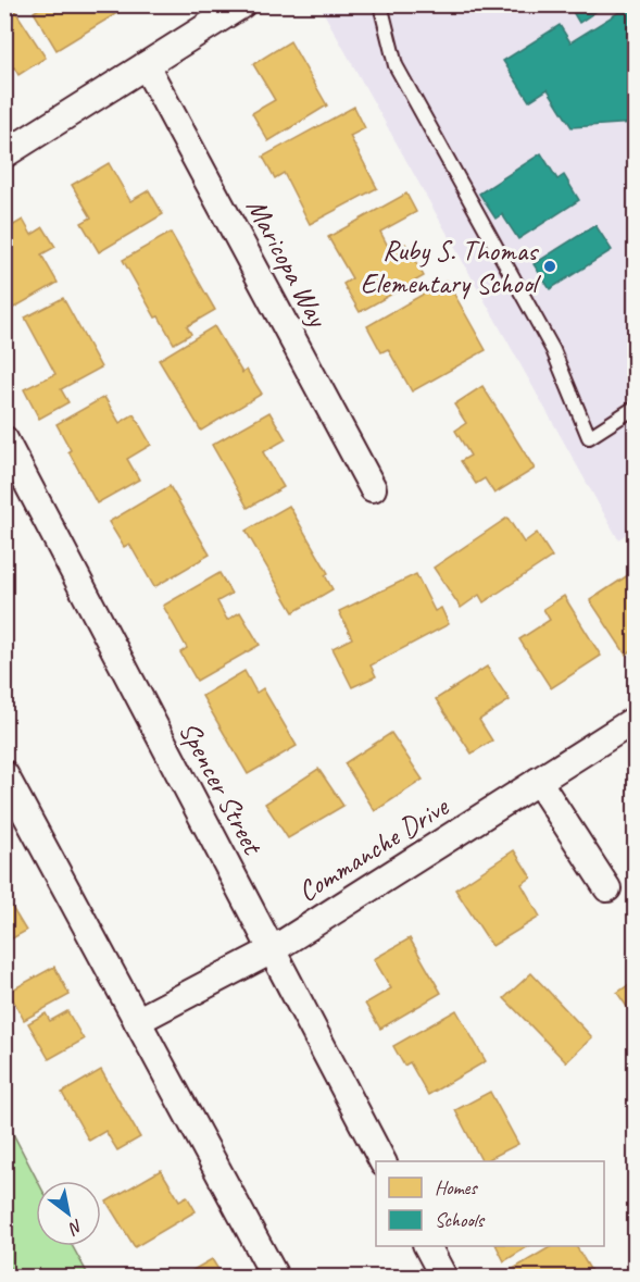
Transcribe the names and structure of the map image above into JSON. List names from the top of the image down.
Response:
{
  "streets": {
    "street": ["Maricopa Way", "Spencer Street", "Commanche Drive"]
  },
  "crossings": [
    ["Spencer Street", "Commanche Drive"]
  ],
  "places": ["Ruby S. Thomas Elementary School"],
  "legend": ["Homes", "Schools"],
  "north": "bottom right"
}
